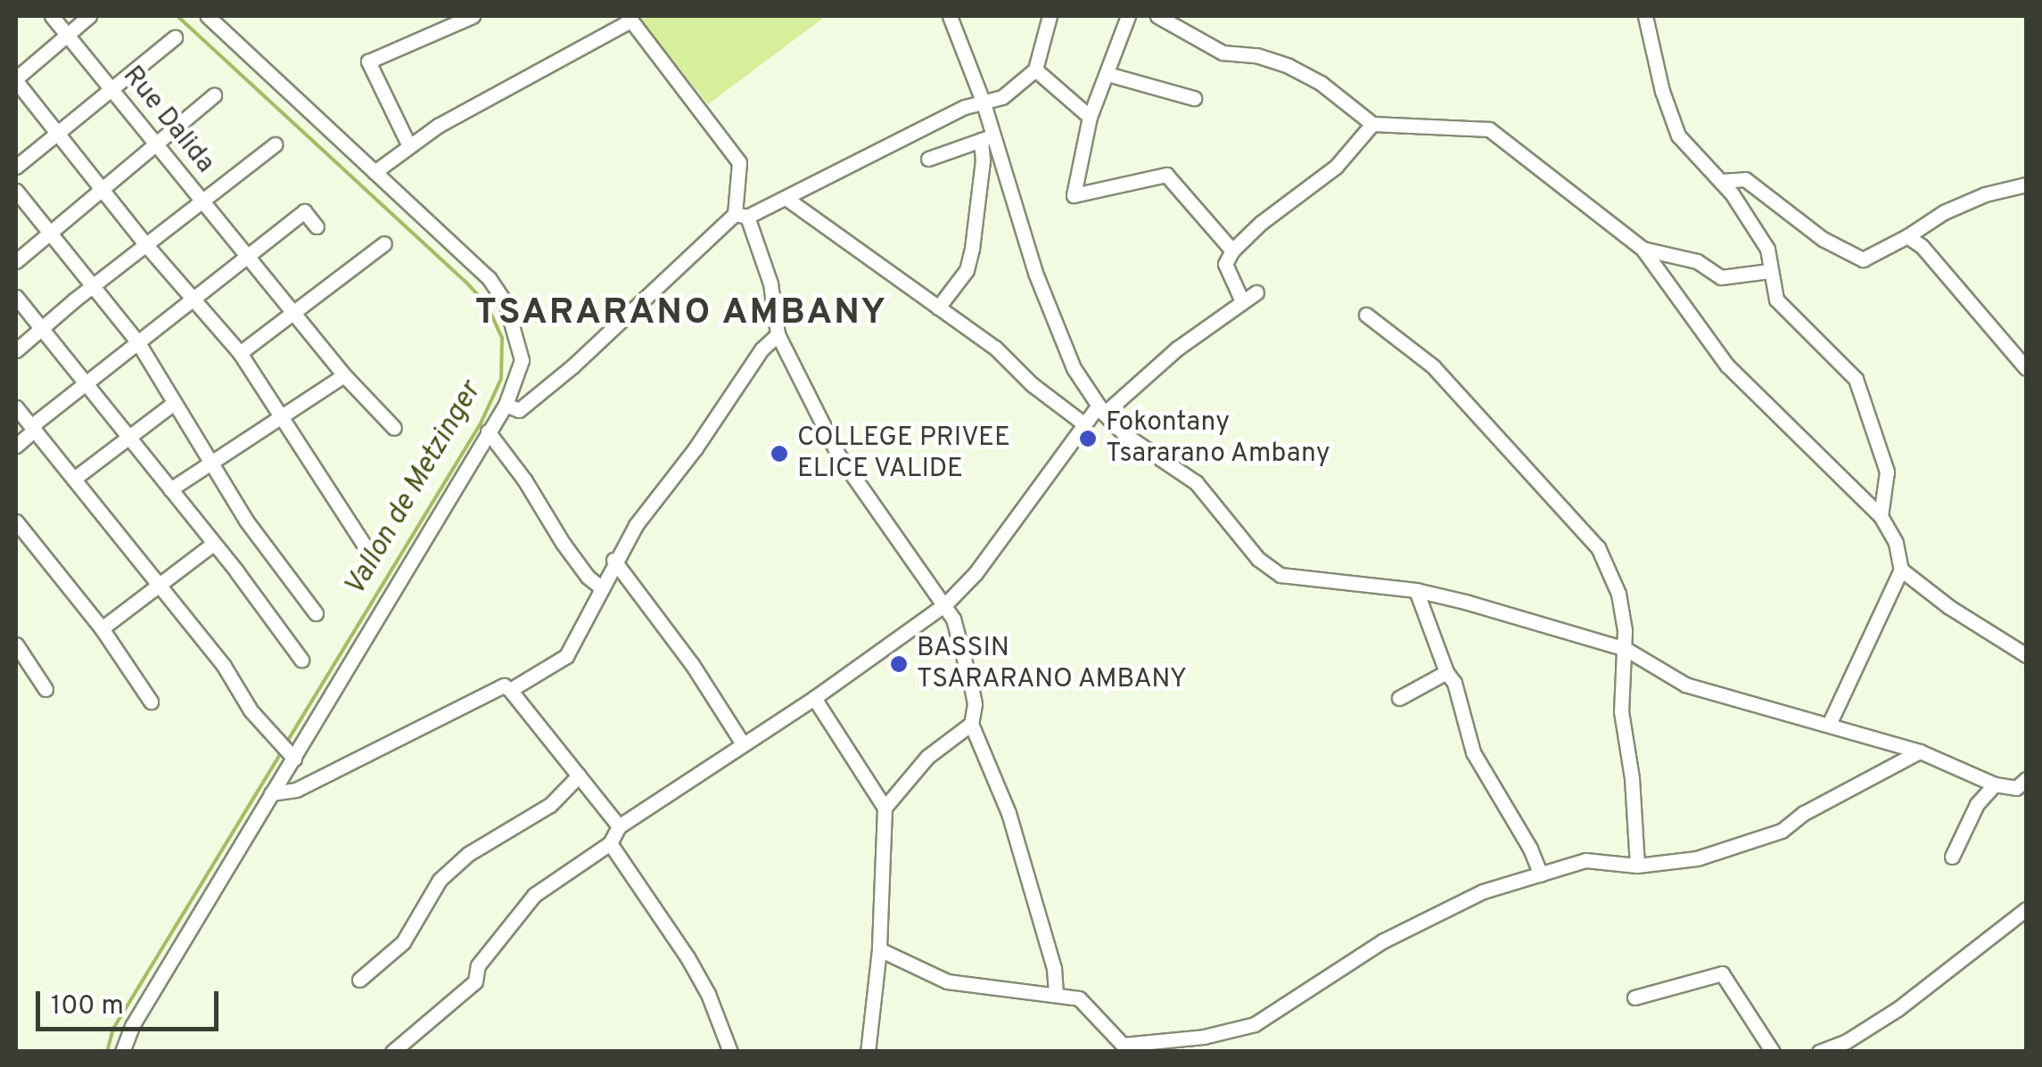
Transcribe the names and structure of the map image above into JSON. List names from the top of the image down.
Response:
{
  "streets": {
    "street": ["Rue Dalida"]
  },
  "districts": ["TSARARANO AMBANY"],
  "water": ["Vallon de Metzinger"],
  "places": ["Fokontany Tsararano Ambany", "COLLEGE PRIVEE ELICE VALIDE", "BASSIN TSARARANO AMBANY"],
  "scale_bar": "100 m"
}
